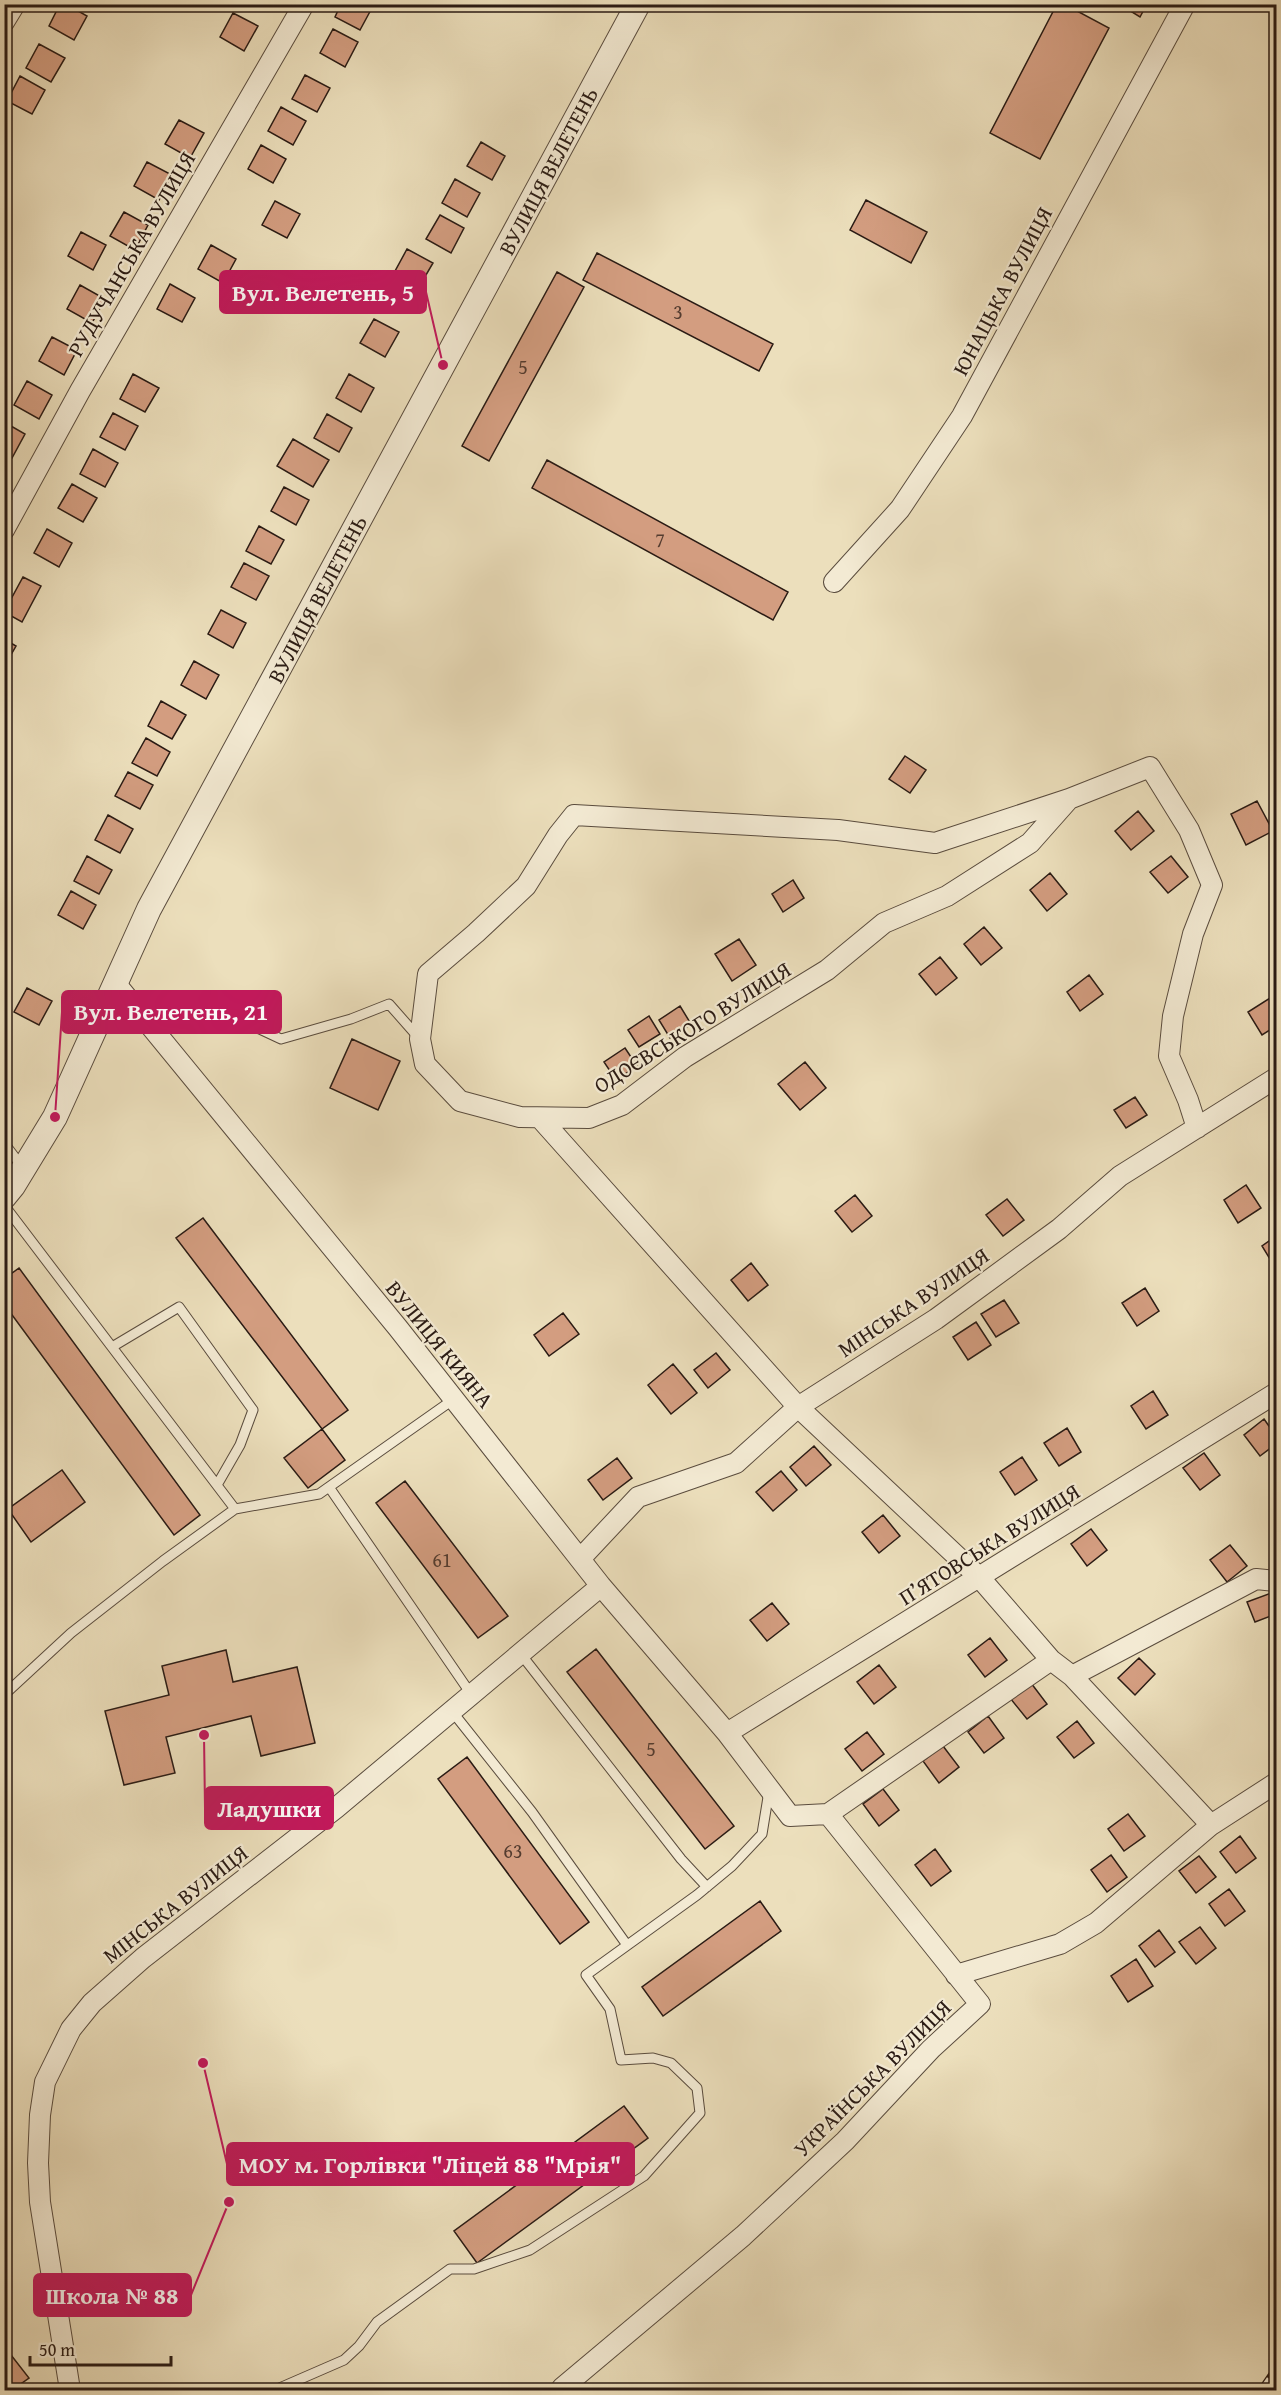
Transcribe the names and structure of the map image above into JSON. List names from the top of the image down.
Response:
{
  "streets": {
    "street": [
      "ВУЛИЦЯ ВЕЛЕТЕНЬ",
      "РУДУЧАНСЬКА ВУЛИЦЯ",
      "ЮНАЦЬКА ВУЛИЦЯ",
      "ОДОЄВСЬКОГО ВУЛИЦЯ",
      "МІНСЬКА ВУЛИЦЯ",
      "ВУЛИЦЯ КИЯНА",
      "П’ЯТОВСЬКА ВУЛИЦЯ",
      "УКРАЇНСЬКА ВУЛИЦЯ"
    ]
  },
  "crossings": [
    ["ВУЛИЦЯ ВЕЛЕТЕНЬ", "ВУЛИЦЯ КИЯНА"],
    ["ОДОЄВСЬКОГО ВУЛИЦЯ", "МІНСЬКА ВУЛИЦЯ"],
    ["МІНСЬКА ВУЛИЦЯ", "ВУЛИЦЯ КИЯНА"],
    ["ВУЛИЦЯ КИЯНА", "П’ЯТОВСЬКА ВУЛИЦЯ"]
  ],
  "places": [
    "Вул. Велетень, 5",
    "Вул. Велетень, 21",
    "Ладушки",
    "МОУ м. Горлівки \"Ліцей 88 \"Мрія\"",
    "Школа № 88"
  ],
  "house_numbers": [
    "3",
    "5",
    "7",
    "61",
    "5",
    "63"
  ],
  "scale_bar": "50 m"
}
